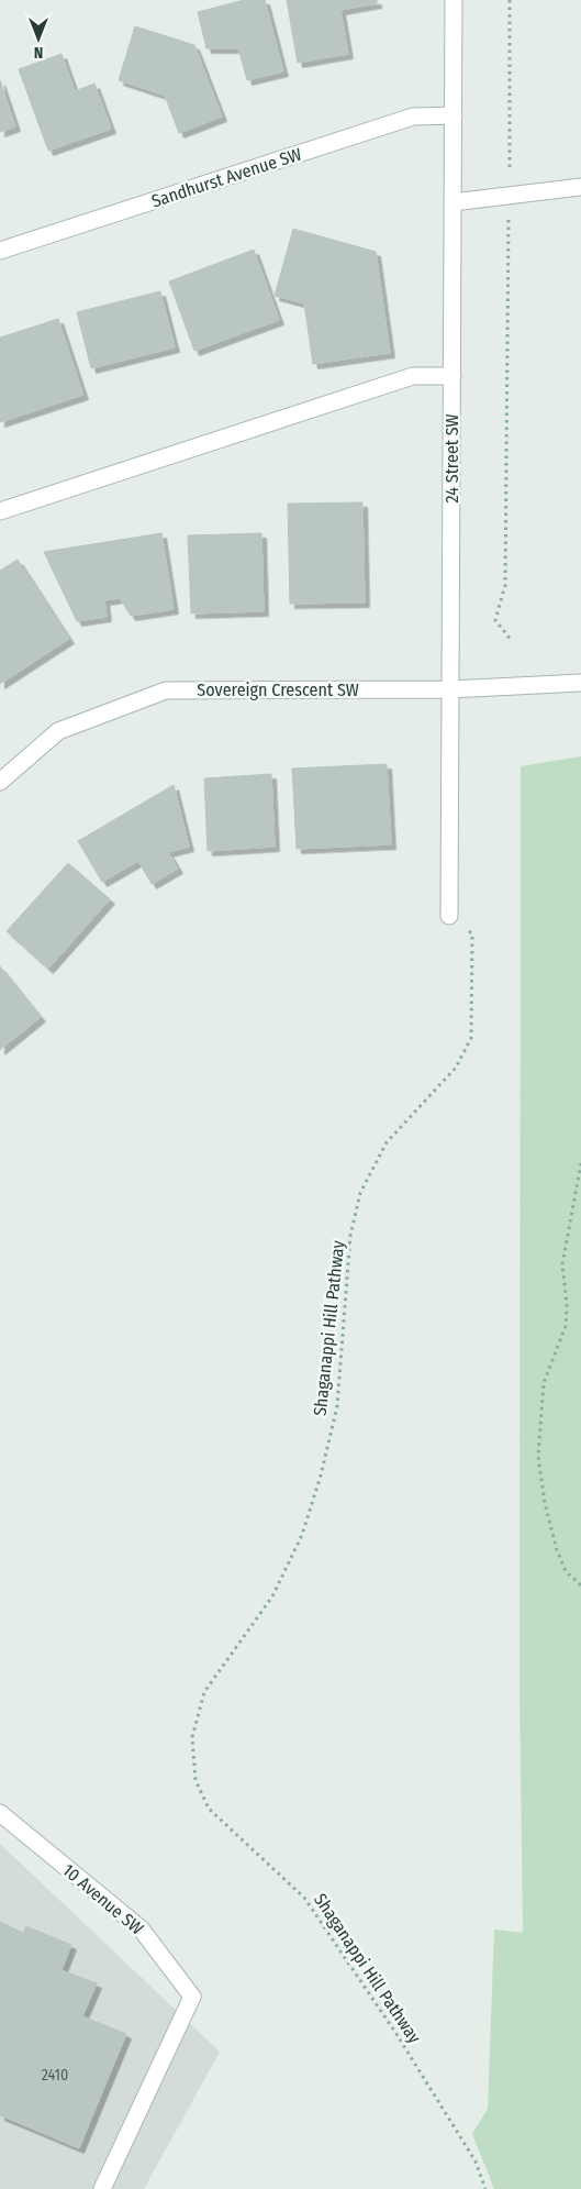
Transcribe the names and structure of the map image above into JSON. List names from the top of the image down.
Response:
{
  "streets": {
    "street": [
      "Sandhurst Avenue SW",
      "24 Street SW",
      "Sovereign Crescent SW",
      "10 Avenue SW"
    ],
    "path": ["Shaganappi Hill Pathway"]
  },
  "crossings": [
    ["Sandhurst Avenue SW", "24 Street SW"],
    ["24 Street SW", "Sovereign Crescent SW"],
    ["24 Street SW", "Shaganappi Hill Pathway"]
  ],
  "house_numbers": ["2410"],
  "north": "bottom"
}
